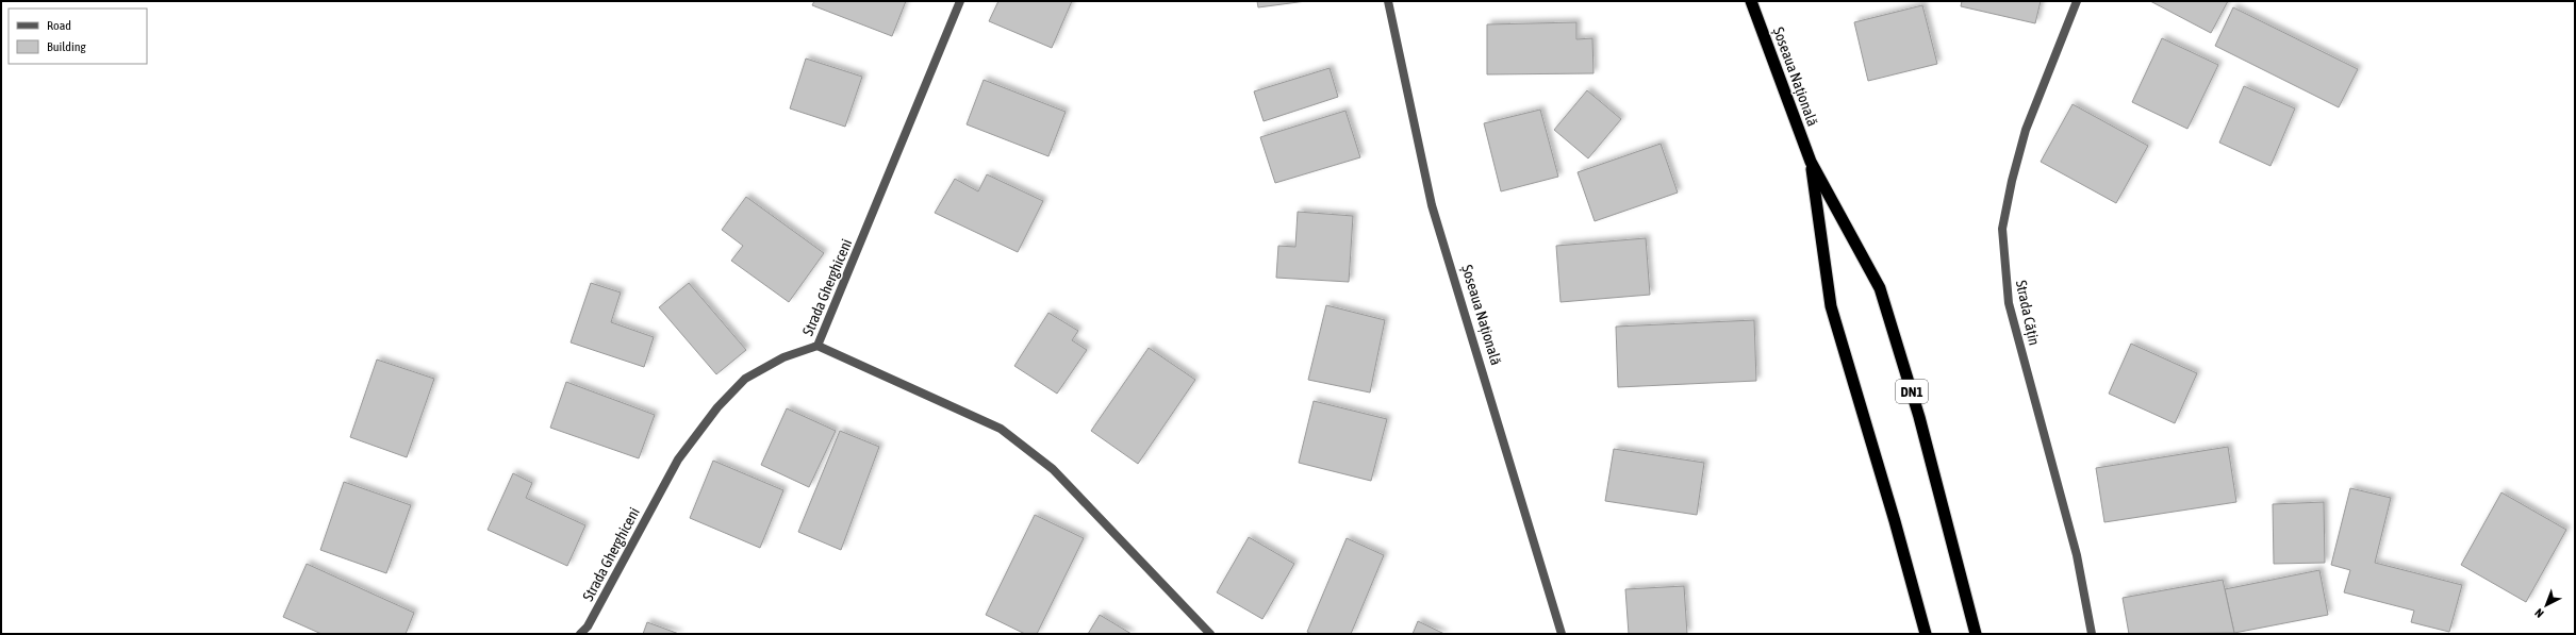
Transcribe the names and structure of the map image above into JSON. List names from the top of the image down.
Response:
{
  "streets": {
    "highway": ["Șoseaua Națională", "DN1"],
    "street": ["Strada Gherghiceni", "Strada Cățin"]
  },
  "crossings": [
    ["Șoseaua Națională", "DN1"]
  ],
  "legend": ["Road", "Building"],
  "north": "bottom left"
}
